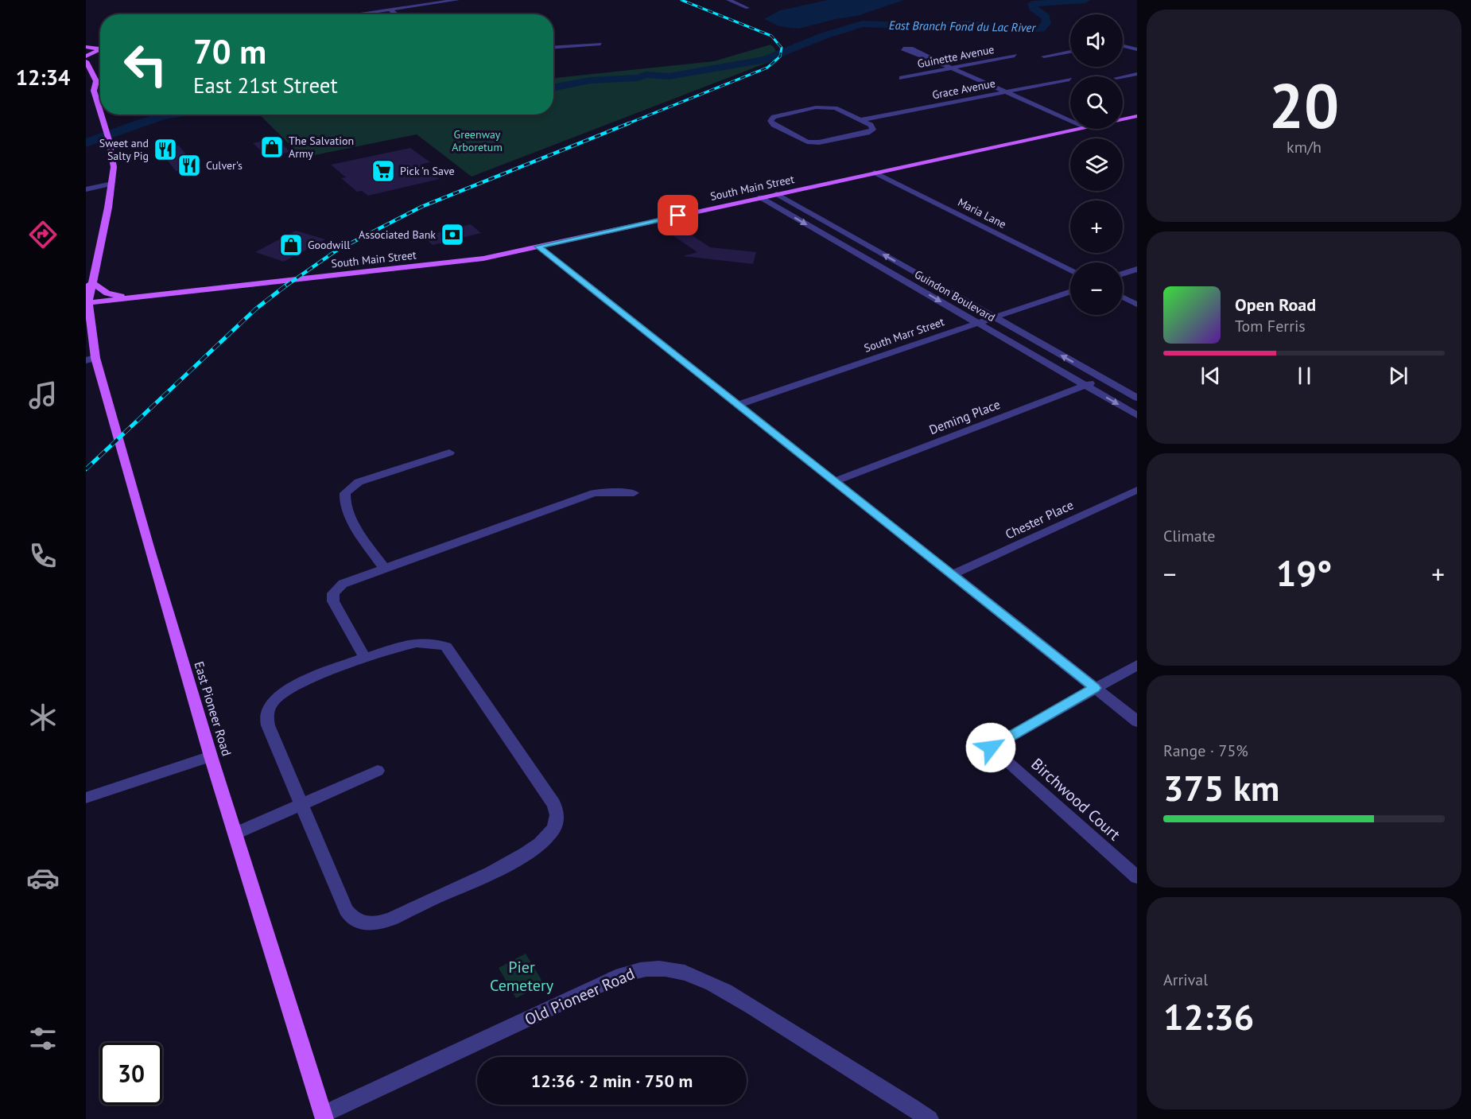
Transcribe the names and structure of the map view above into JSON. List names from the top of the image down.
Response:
{
  "streets": {
    "main road": ["South Main Street", "East Pioneer Road"],
    "street": [
      "Guinette Avenue",
      "Grace Avenue",
      "Maria Lane",
      "Guindon Boulevard",
      "South Marr Street",
      "Deming Place",
      "Chester Place",
      "Birchwood Court",
      "Old Pioneer Road"
    ]
  },
  "crossings": [
    ["South Main Street", "Maria Lane"],
    ["South Main Street", "Guindon Boulevard"],
    ["South Main Street", "East Pioneer Road"],
    ["Guindon Boulevard", "South Marr Street"],
    ["Guindon Boulevard", "Deming Place"],
    ["East Pioneer Road", "Old Pioneer Road"]
  ],
  "water": ["East Branch Fond du Lac River"],
  "parks": ["Greenway Arboretum", "Pier Cemetery"],
  "places": {
    "shop": ["The Salvation Army", "Goodwill"],
    "restaurant": ["Sweet and Salty Pig", "Culver's"],
    "supermarket": ["Pick 'n Save"],
    "bank": ["Associated Bank"]
  },
  "page": {
    "tabs": "12:34",
    "tile": [
      ["20", "km/h"],
      "Climate",
      ["Range · 75%", "375 km"],
      ["Arrival", "12:36"]
    ],
    "map_buttons": ["+", "−"],
    "turn": ["70 m", "East 21st Street"],
    "song": ["Open Road", "Tom Ferris"],
    "heat": ["−", "19°", "+"],
    "limit": "30",
    "trip": "12:36 · 2 min · 750 m"
  }
}
